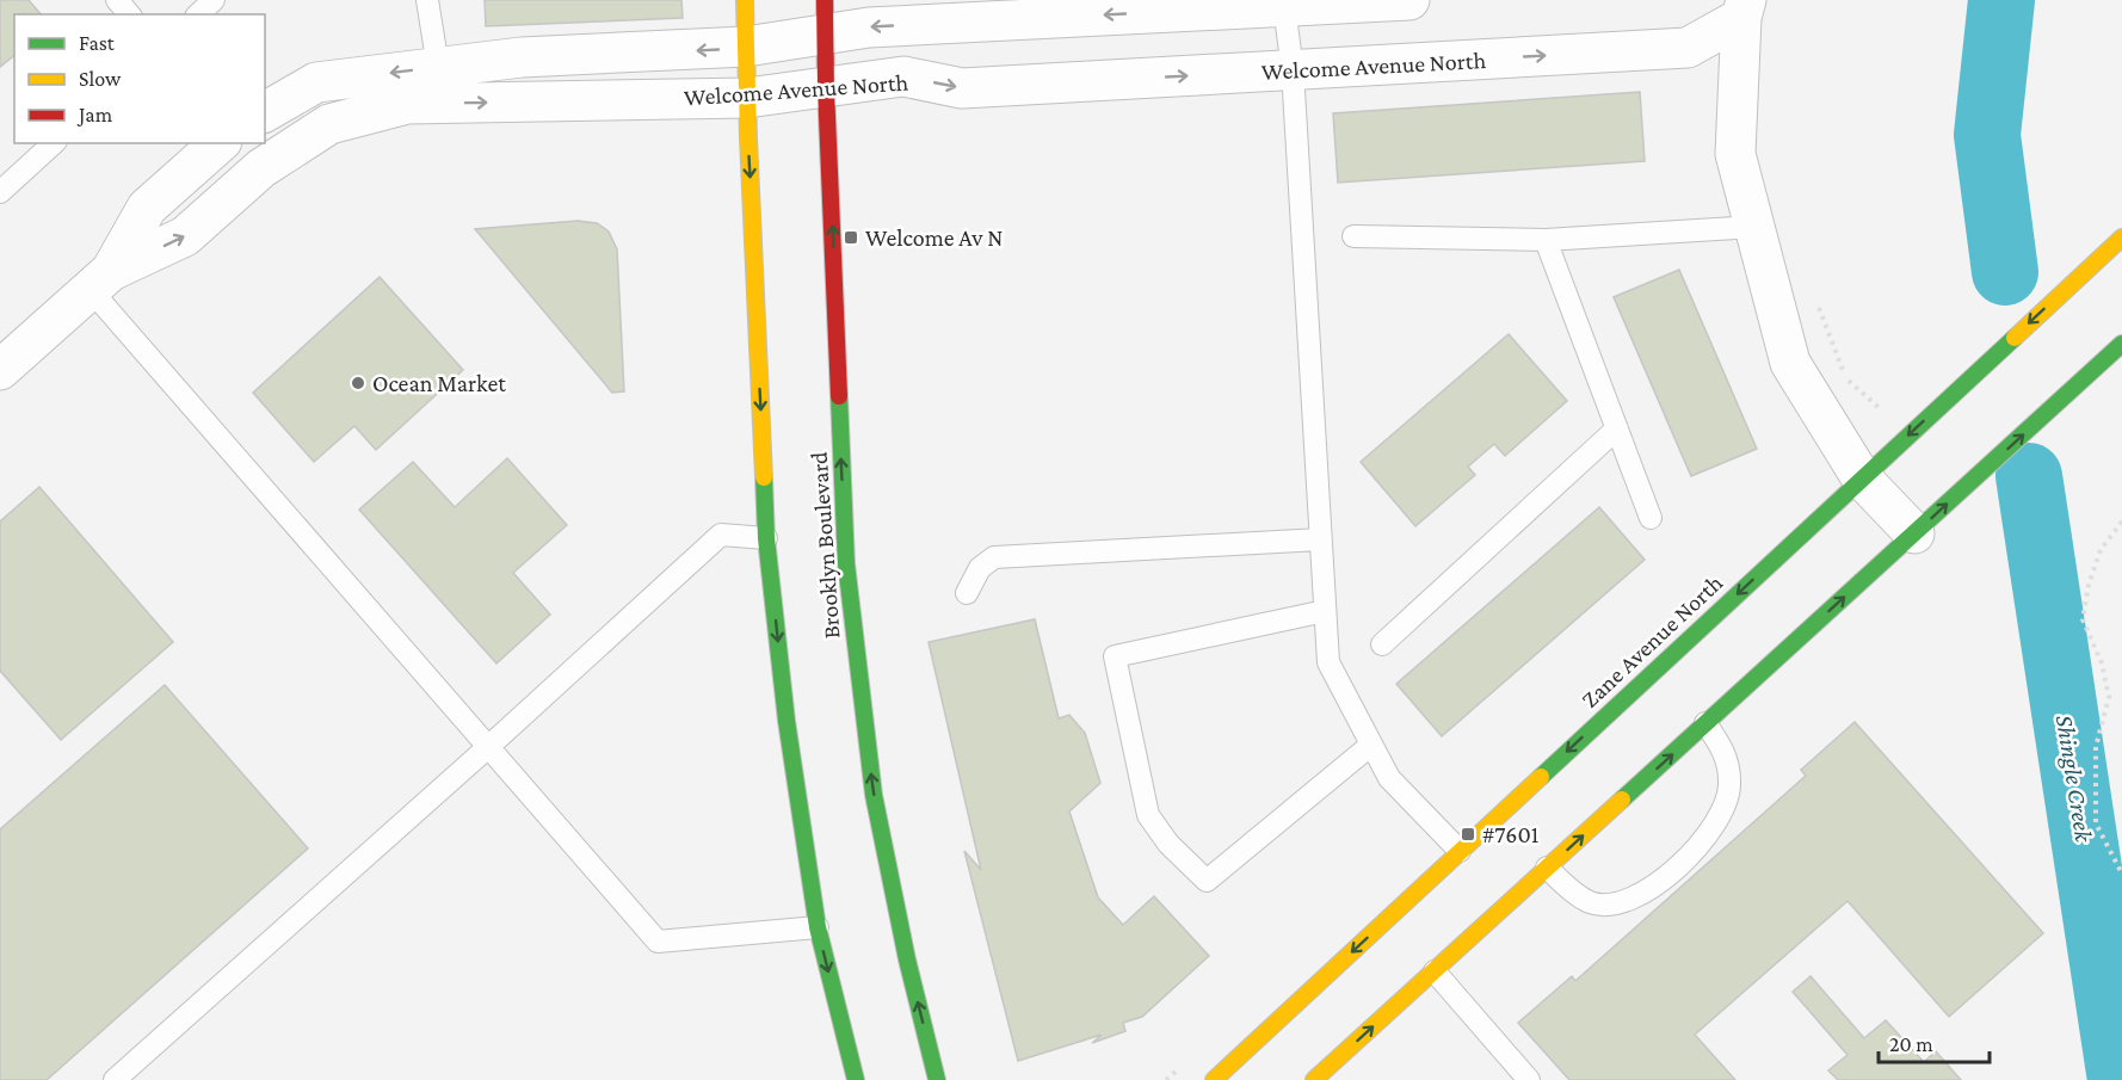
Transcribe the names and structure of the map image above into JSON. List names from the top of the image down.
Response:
{
  "streets": {
    "street": ["Welcome Avenue North", "Brooklyn Boulevard", "Zane Avenue North"]
  },
  "crossings": [
    ["Welcome Avenue North", "Brooklyn Boulevard"]
  ],
  "water": ["Shingle Creek"],
  "places": {
    "transit": ["Welcome Av N", "#7601"],
    "other": ["Ocean Market"]
  },
  "legend": ["Fast", "Slow", "Jam"],
  "scale_bar": "20 m"
}
